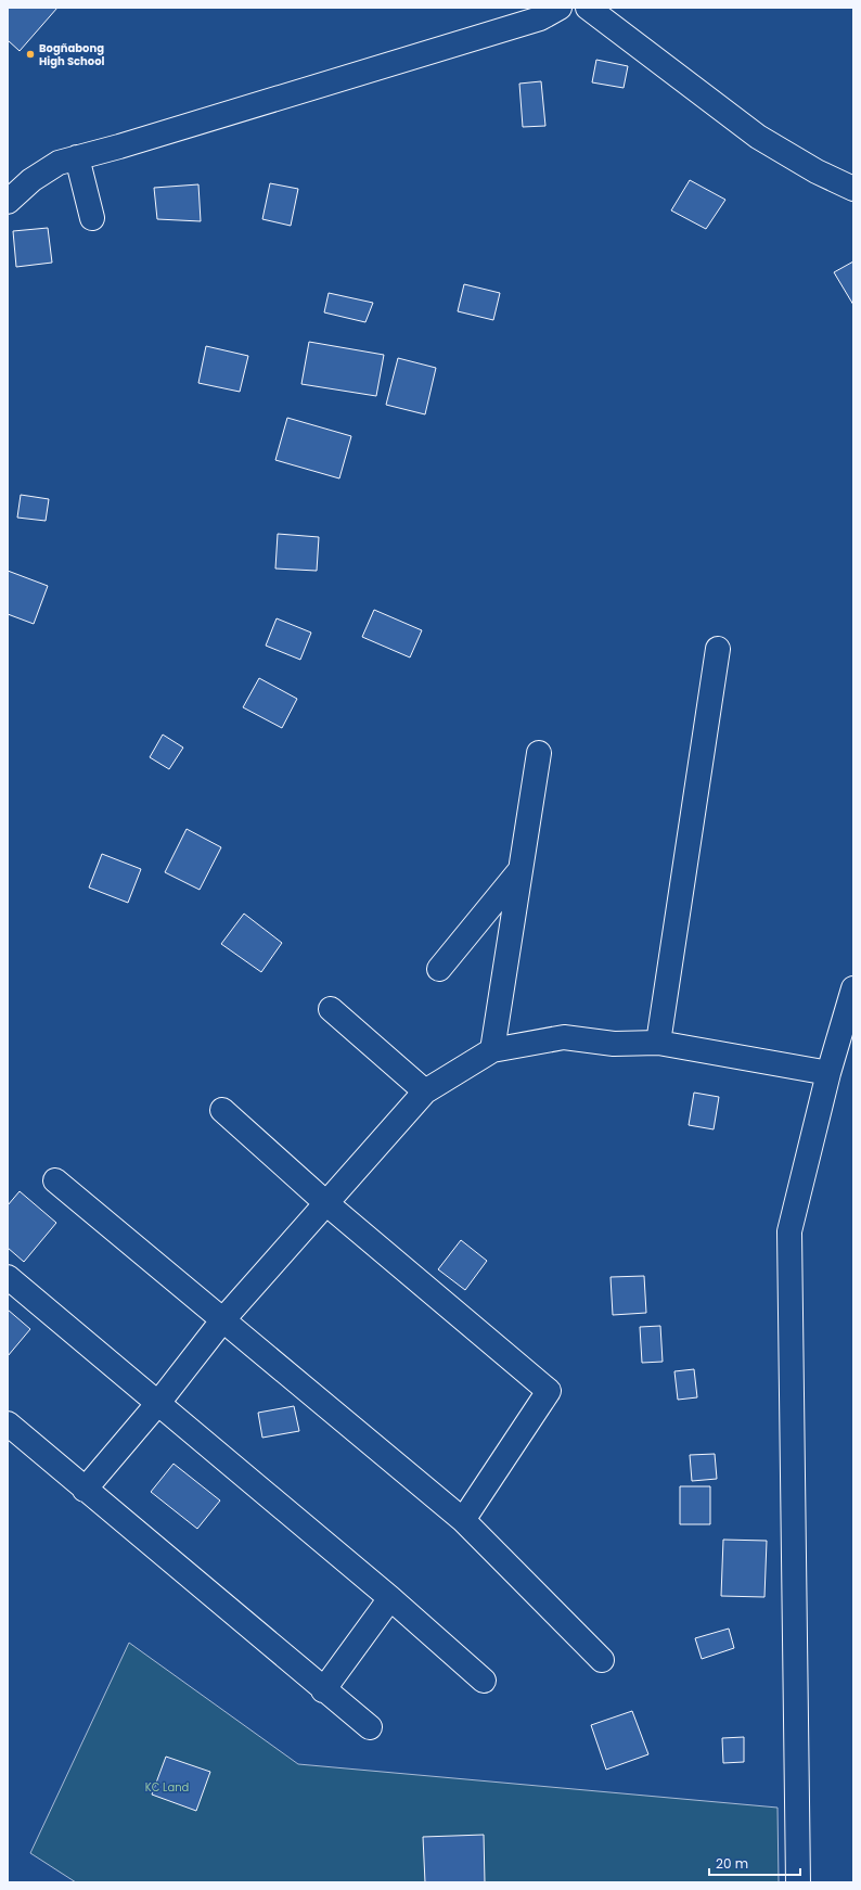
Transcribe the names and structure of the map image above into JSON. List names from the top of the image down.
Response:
{
  "parks": ["KC Land"],
  "places": ["Bogñabong High School"],
  "scale_bar": "20 m"
}
